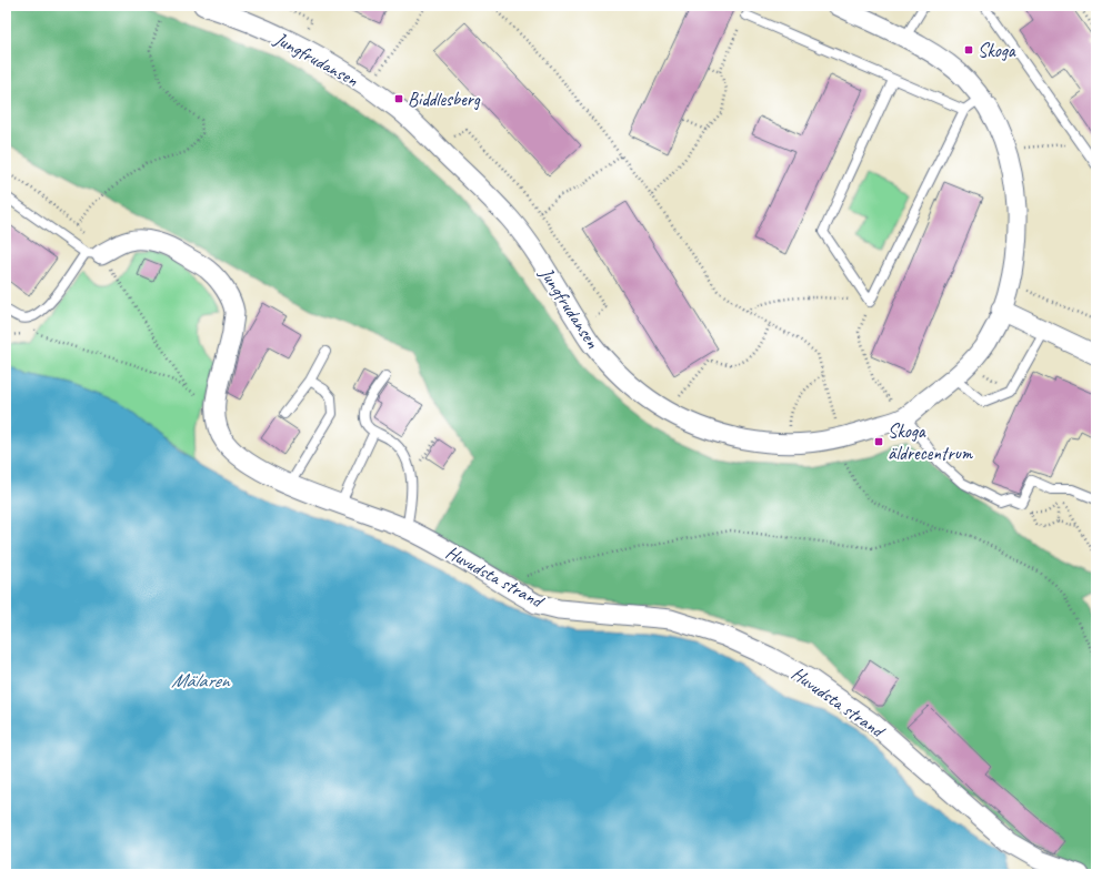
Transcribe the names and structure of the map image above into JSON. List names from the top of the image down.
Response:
{
  "streets": {
    "street": ["Jungfrudansen", "Huvudsta strand"]
  },
  "water": ["Mälaren"],
  "places": {
    "transit": ["Skoga", "Biddlesberg", "Skoga äldrecentrum"]
  }
}
